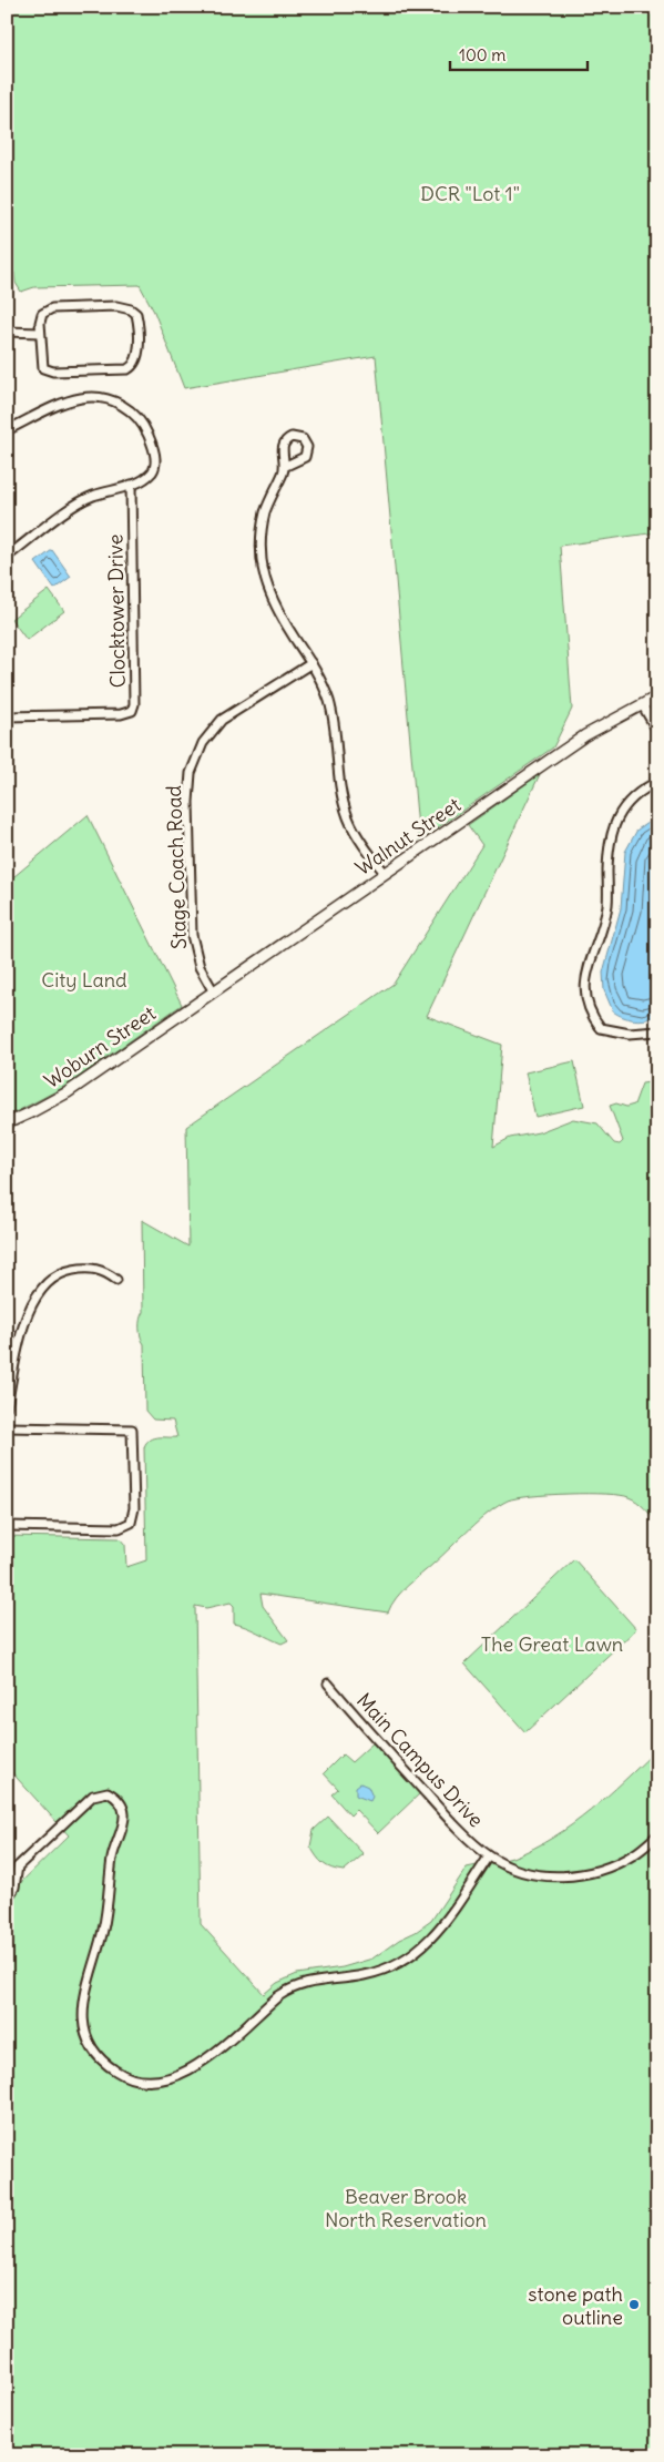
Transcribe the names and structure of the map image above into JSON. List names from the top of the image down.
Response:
{
  "streets": {
    "street": [
      "Clocktower Drive",
      "Walnut Street",
      "Stage Coach Road",
      "Woburn Street",
      "Main Campus Drive"
    ]
  },
  "crossings": [
    ["Walnut Street", "Stage Coach Road"],
    ["Walnut Street", "Woburn Street"]
  ],
  "parks": [
    "DCR \"Lot 1\"",
    "City Land",
    "The Great Lawn",
    "Beaver Brook North Reservation"
  ],
  "places": ["stone path outline"],
  "scale_bar": "100 m"
}
